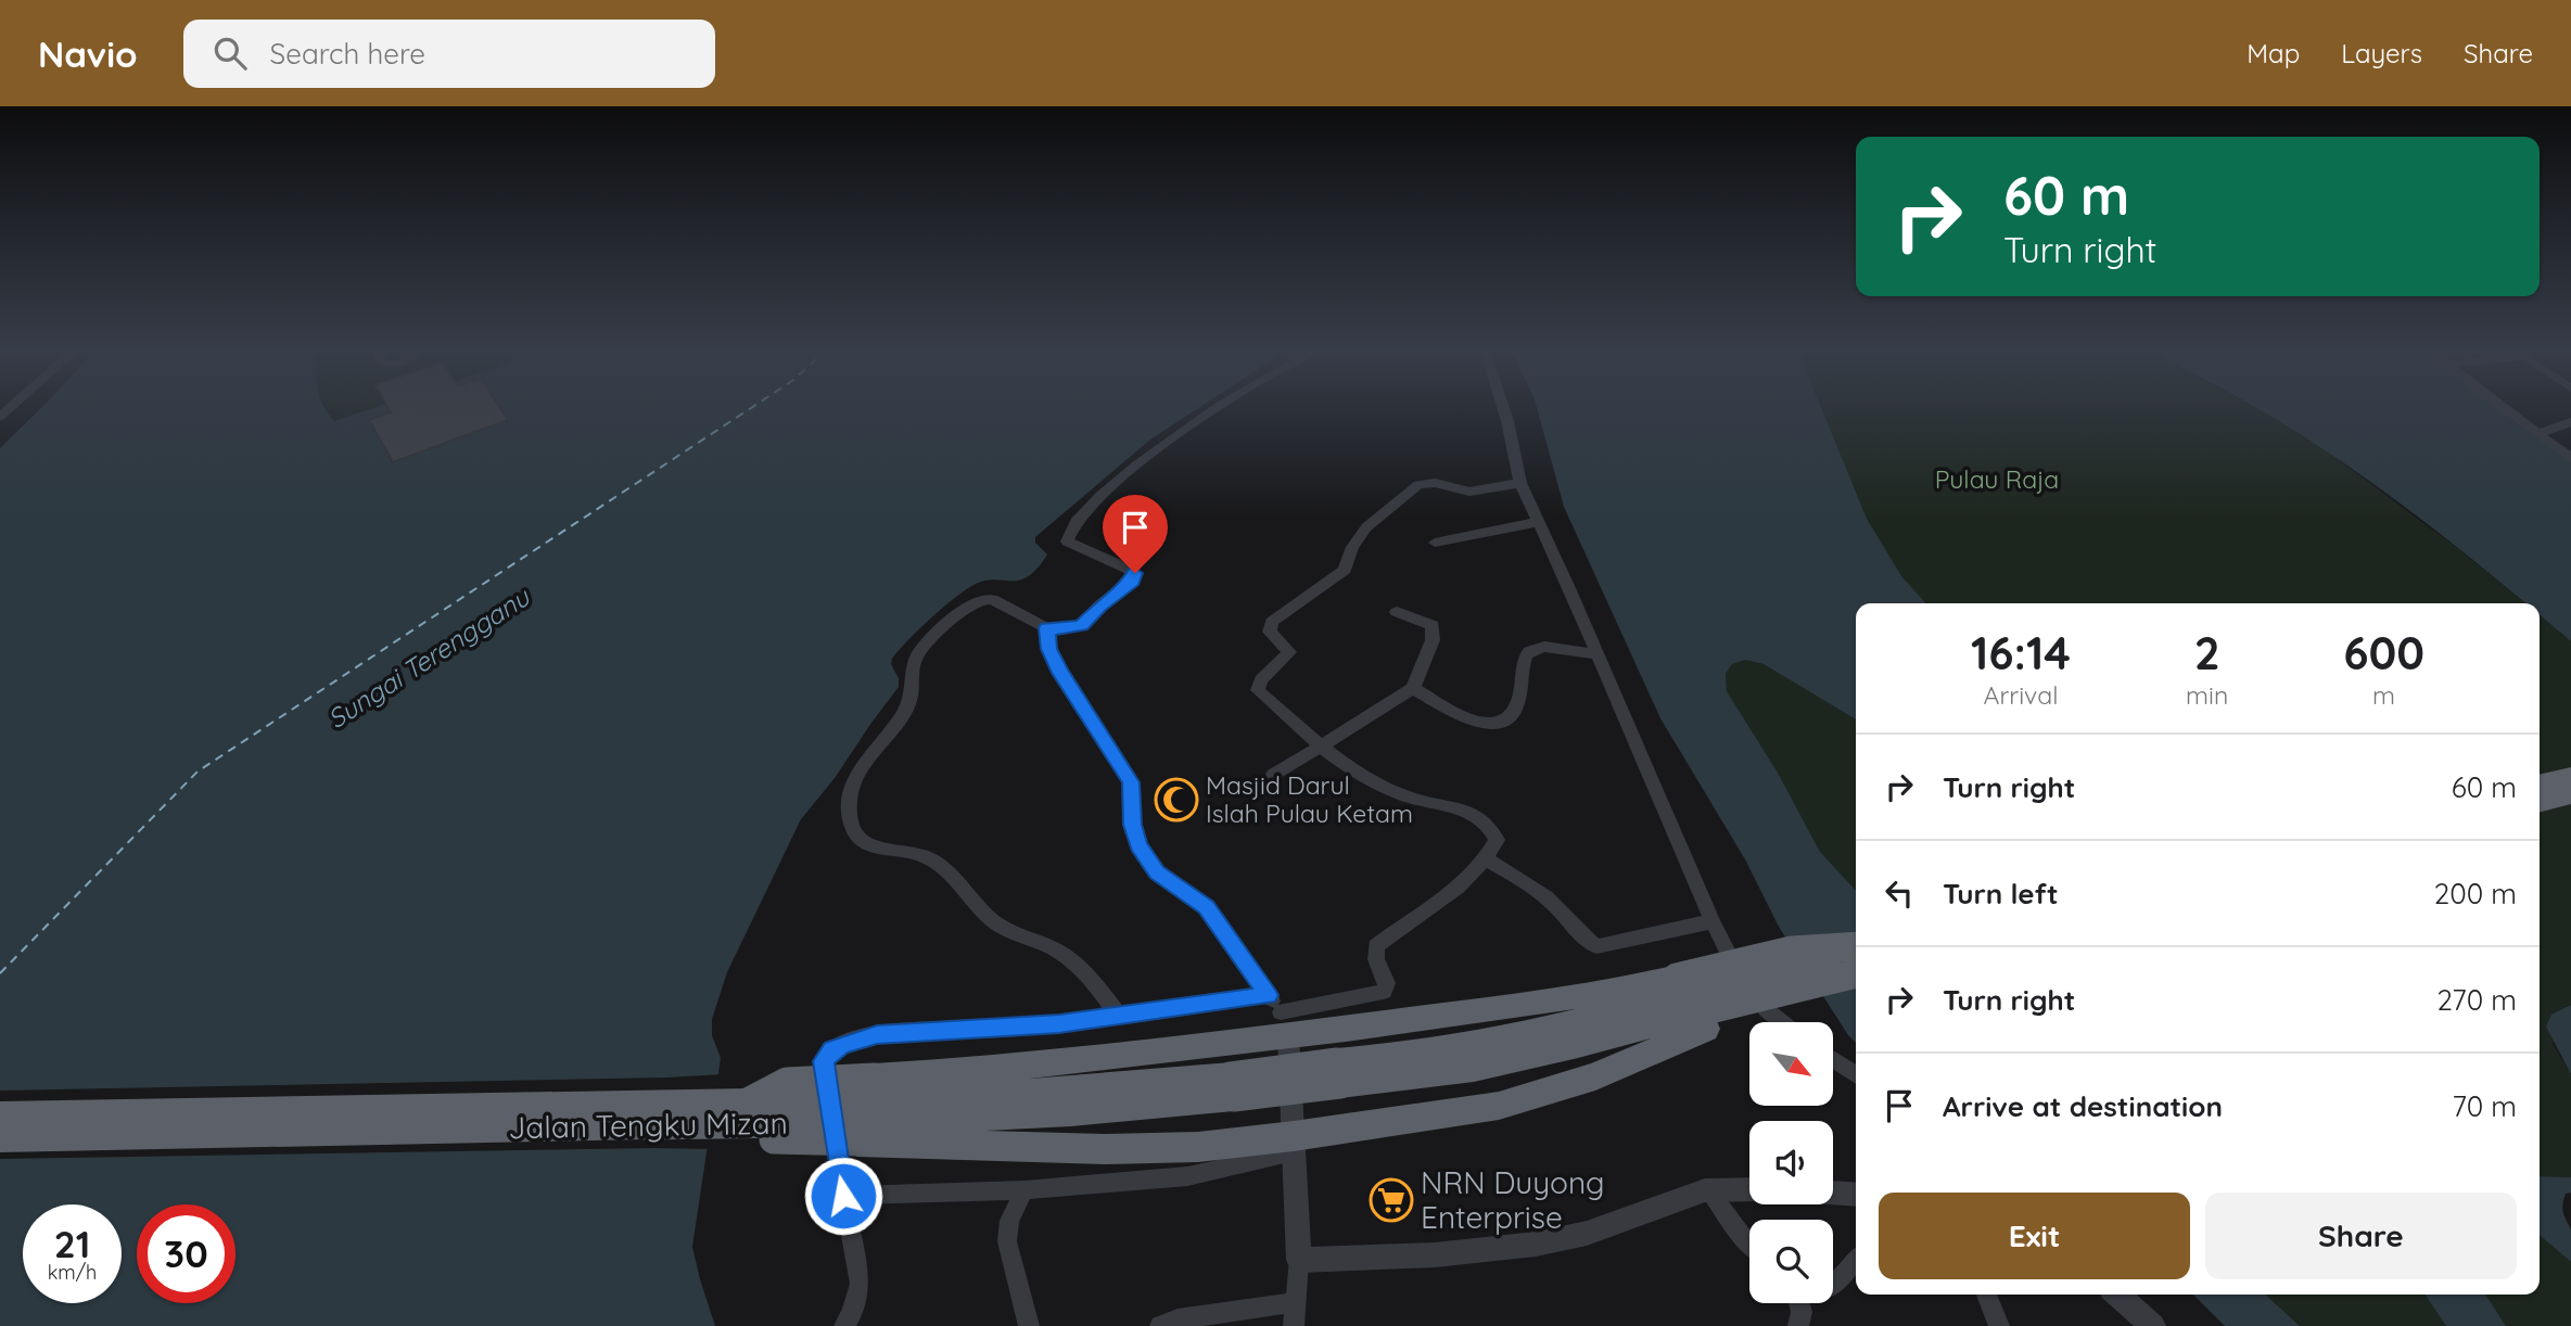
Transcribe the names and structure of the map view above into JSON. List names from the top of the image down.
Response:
{
  "streets": {
    "highway": ["Jalan Tengku Mizan"]
  },
  "water": ["Sungai Terengganu"],
  "parks": ["Pulau Raja"],
  "places": {
    "mosque": ["Masjid Darul Islah Pulau Ketam"],
    "supermarket": ["NRN Duyong Enterprise"]
  },
  "north": "bottom right",
  "page": {
    "header": "Navio",
    "search": "Search here",
    "nav": ["Map", "Layers", "Share"],
    "turn": ["60 m", "Turn right"],
    "eta": [
      "16:14",
      "Arrival",
      "2",
      "min",
      "600",
      "m"
    ],
    "list": [
      {
        "name": "Turn right",
        "value": "60 m"
      },
      {
        "name": "Turn left",
        "value": "200 m"
      },
      {
        "name": "Turn right",
        "value": "270 m"
      },
      {
        "name": "Arrive at destination",
        "value": "70 m"
      }
    ],
    "buttons": ["Exit", "Share"],
    "speed": "21 km/h",
    "limit": "30"
  }
}
